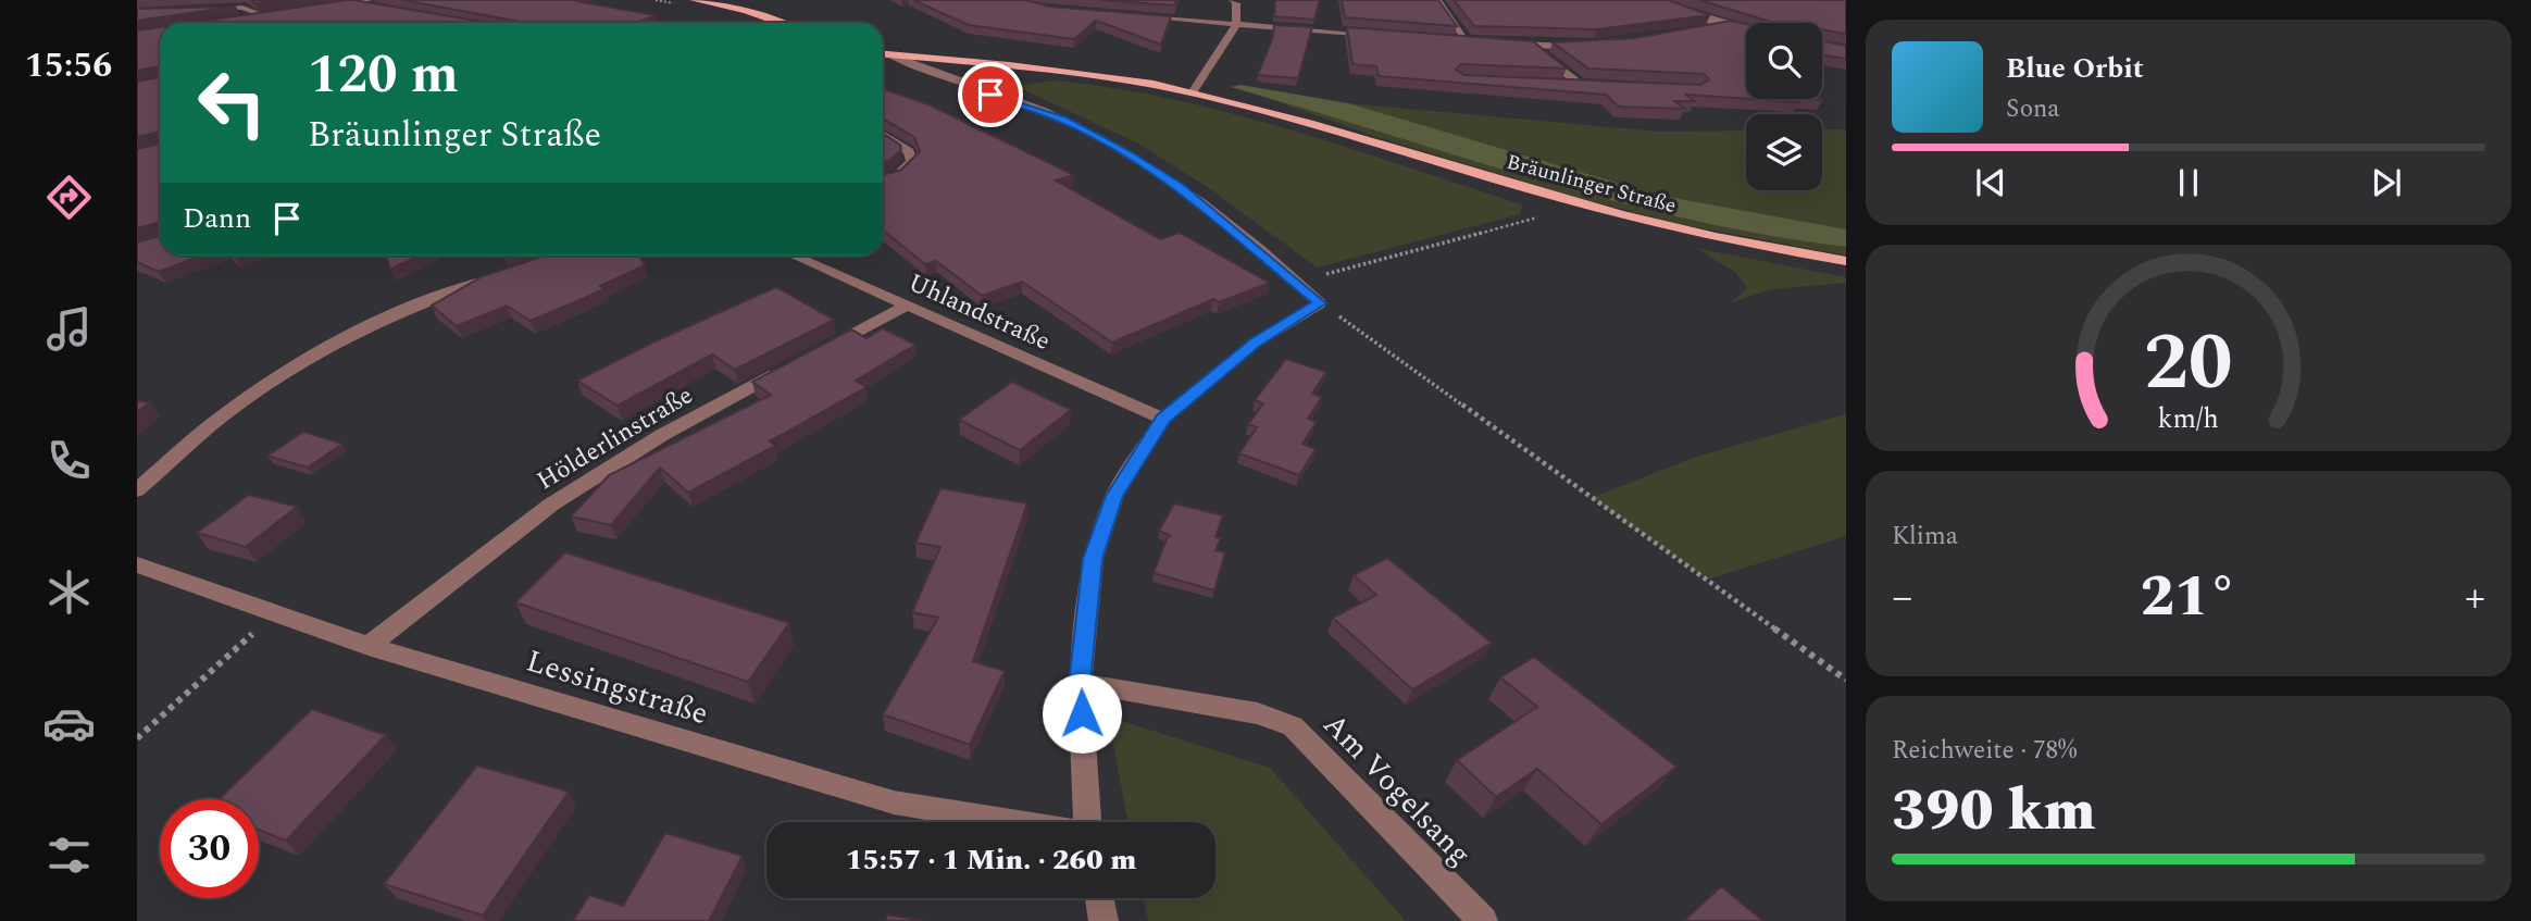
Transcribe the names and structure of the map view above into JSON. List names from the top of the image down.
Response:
{
  "streets": {
    "main road": ["Bräunlinger Straße"],
    "street": [
      "Uhlandstraße",
      "Hölderlinstraße",
      "Lessingstraße",
      "Am Vogelsang"
    ]
  },
  "crossings": [
    ["Hölderlinstraße", "Lessingstraße"]
  ],
  "page": {
    "tabs": "15:56",
    "turn": ["120 m", "Bräunlinger Straße"],
    "song": ["Blue Orbit", "Sona"],
    "then": "Dann",
    "tile": [
      "Klima",
      ["Reichweite · 78%", "390 km"]
    ],
    "heat": ["−", "21°", "+"],
    "limit": "30",
    "trip": "15:57 · 1 Min. · 260 m",
    "gauge": ["20", "km/h"]
  }
}
